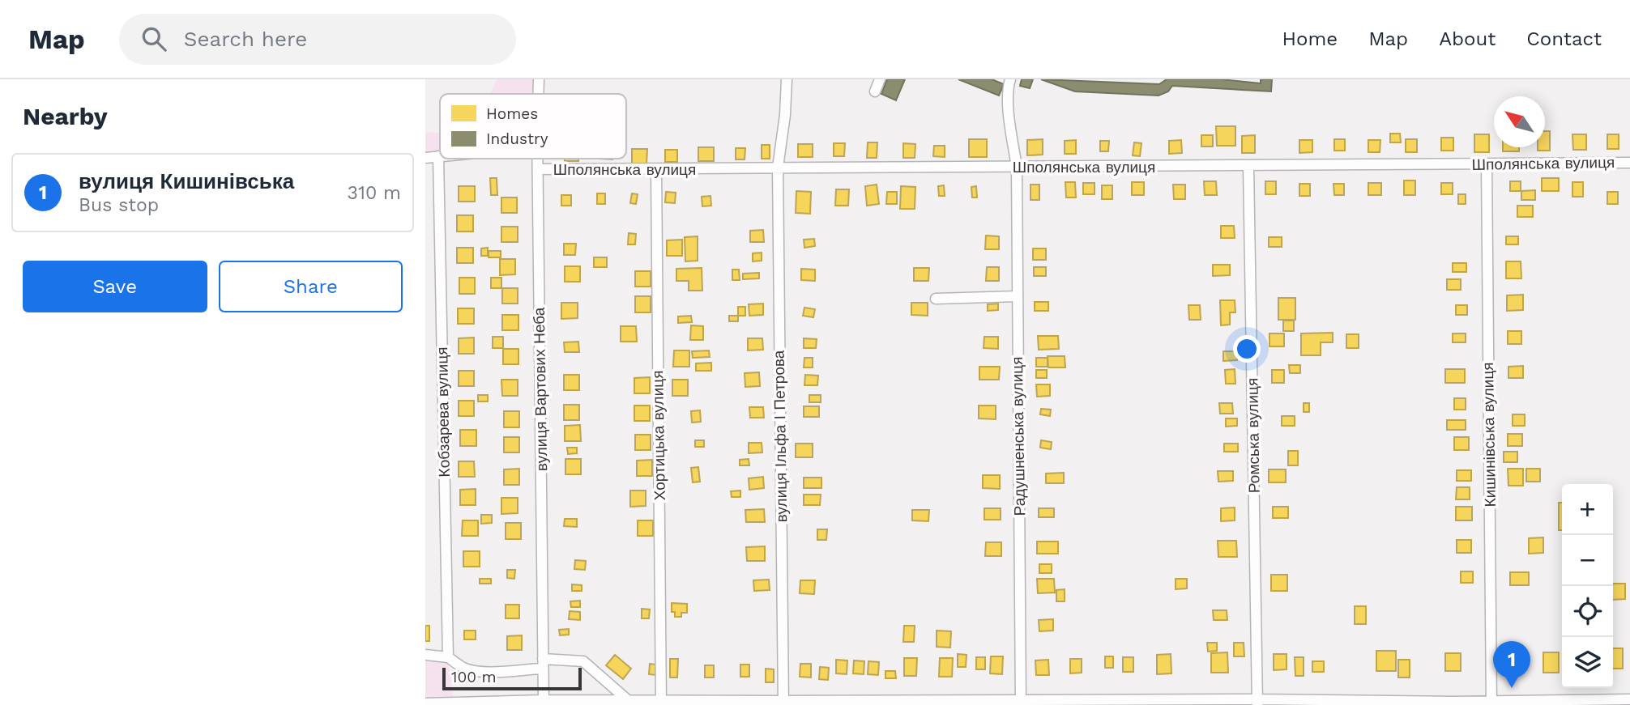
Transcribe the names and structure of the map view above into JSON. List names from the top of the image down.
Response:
{
  "streets": {
    "street": [
      "Шполянська вулиця",
      "вулиця Вартових Неба",
      "Кобзарева вулиця",
      "Кишинівська вулиця",
      "Хортицька вулиця",
      "Ромська вулиця",
      "вулиця Ільфа І Петрова",
      "Радушненська вулиця"
    ]
  },
  "crossings": [
    ["Шполянська вулиця", "вулиця Вартових Неба"],
    ["Шполянська вулиця", "Кишинівська вулиця"],
    ["Шполянська вулиця", "Хортицька вулиця"],
    ["Шполянська вулиця", "Ромська вулиця"],
    ["Шполянська вулиця", "вулиця Ільфа І Петрова"],
    ["Шполянська вулиця", "Радушненська вулиця"]
  ],
  "legend": ["Homes", "Industry"],
  "scale_bar": "100 m",
  "north": "top left",
  "page": {
    "header": "Map",
    "search": "Search here",
    "nav": [
      "Home",
      "Map",
      "About",
      "Contact"
    ],
    "heading": "Nearby",
    "list": [
      {
        "mark": "1",
        "name": "вулиця Кишинівська",
        "note": "Bus stop",
        "value": "310 m"
      }
    ],
    "buttons": ["Save", "Share"],
    "map_buttons": ["+", "−"],
    "pins": "1",
    "scale": "100 m"
  }
}
